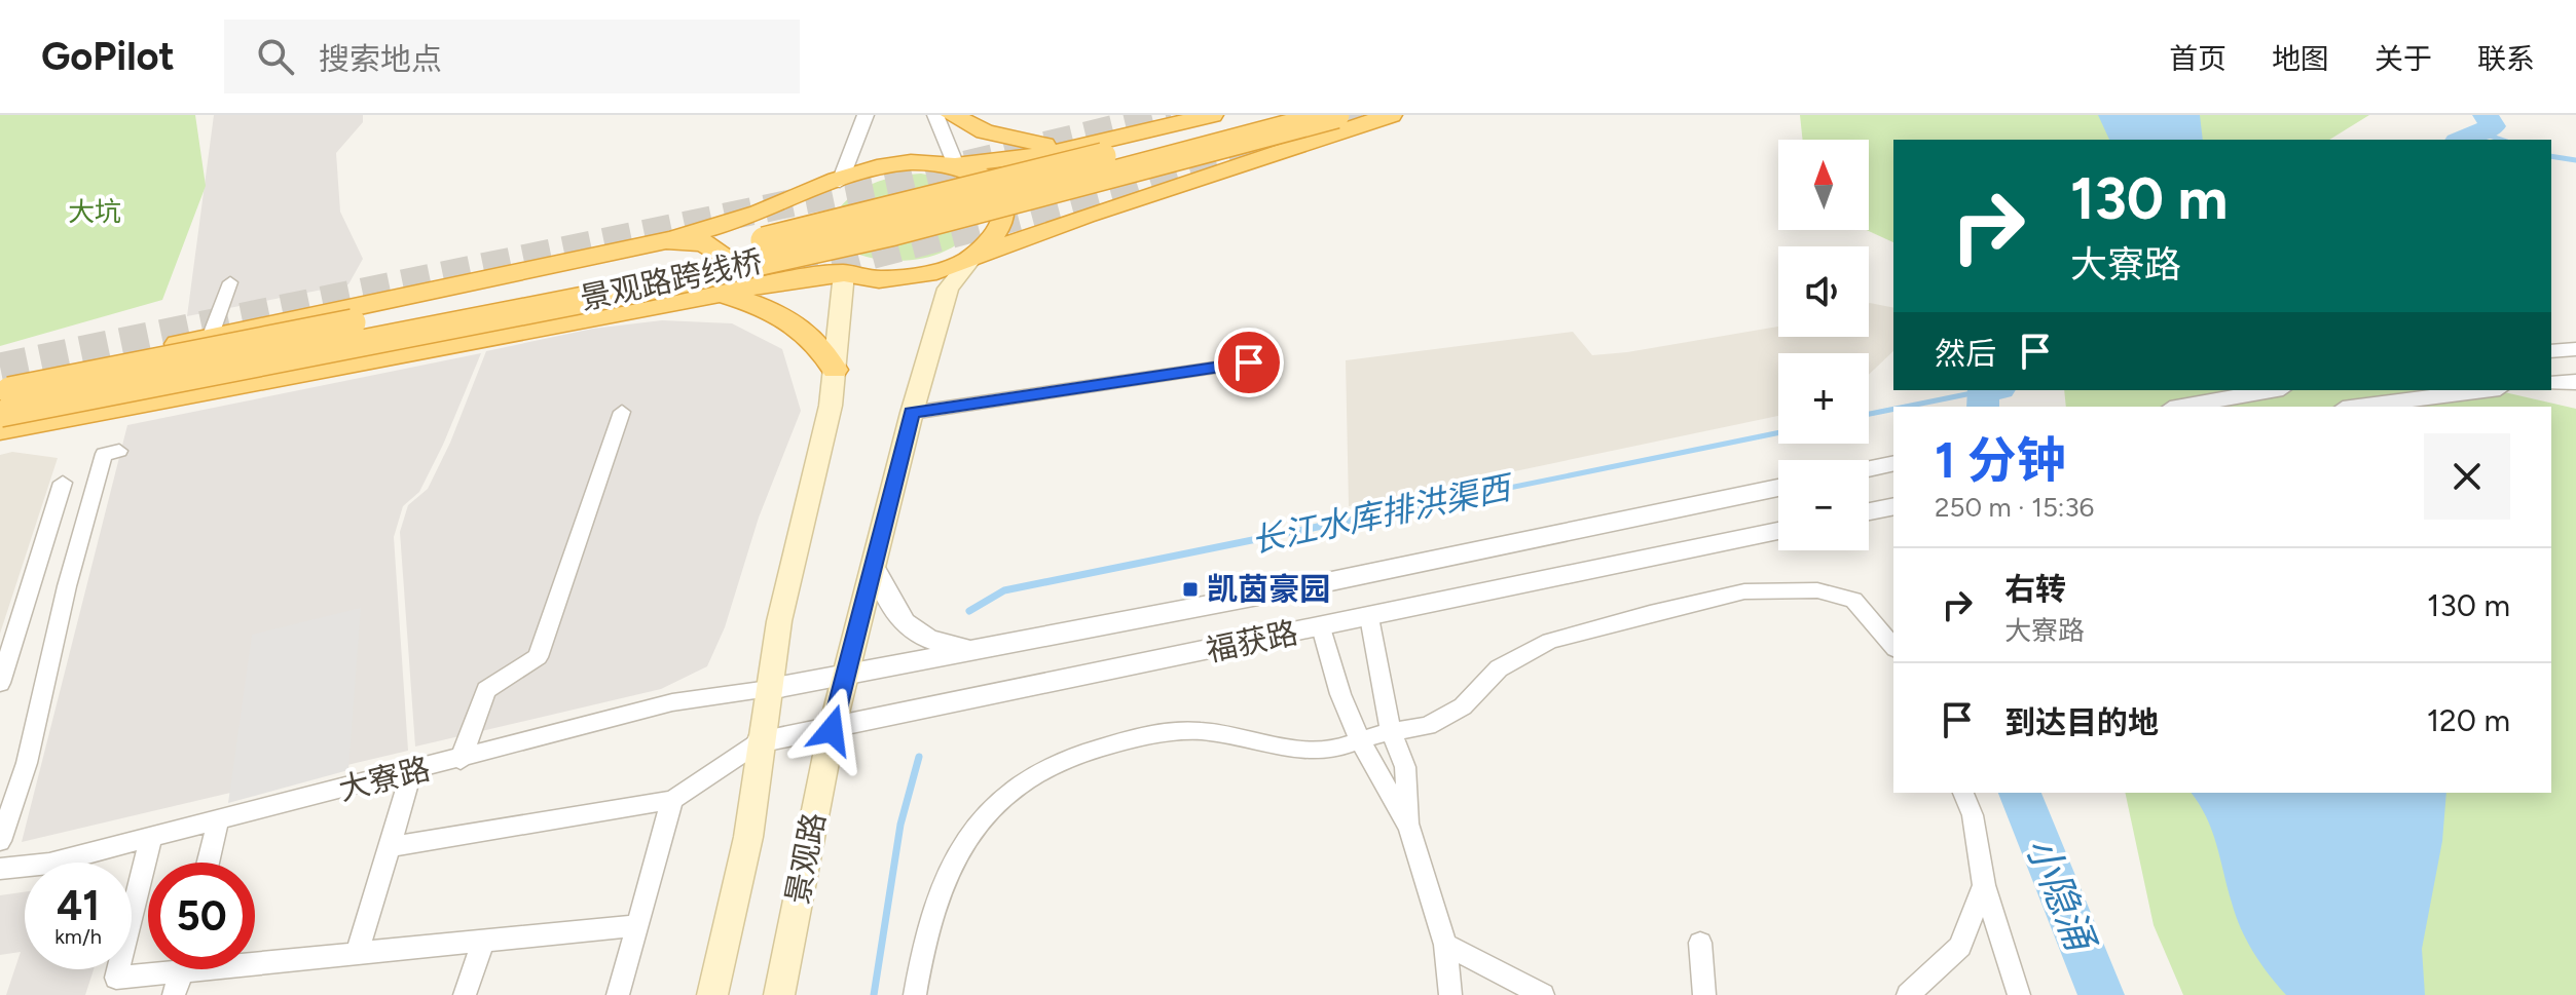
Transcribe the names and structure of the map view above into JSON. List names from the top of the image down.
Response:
{
  "streets": {
    "highway": ["景观路跨线桥"],
    "main road": ["景观路"],
    "street": ["福获路", "大寮路"]
  },
  "crossings": [
    ["福获路", "大寮路"],
    ["福获路", "景观路"],
    ["大寮路", "景观路"]
  ],
  "water": ["长江水库排洪渠西", "小隐涌"],
  "parks": ["大坑"],
  "places": {
    "transit": ["凯茵豪园"]
  },
  "north": "top",
  "page": {
    "header": "GoPilot",
    "search": "搜索地点",
    "nav": [
      "首页",
      "地图",
      "关于",
      "联系"
    ],
    "map_buttons": ["+", "−"],
    "turn": ["130 m", "大寮路"],
    "then": "然后",
    "heading": ["1 分钟", "250 m · 15:36"],
    "list": [
      {
        "name": "右转",
        "note": "大寮路",
        "value": "130 m"
      },
      {
        "name": "到达目的地",
        "value": "120 m"
      }
    ],
    "speed": "41 km/h",
    "limit": "50"
  }
}
